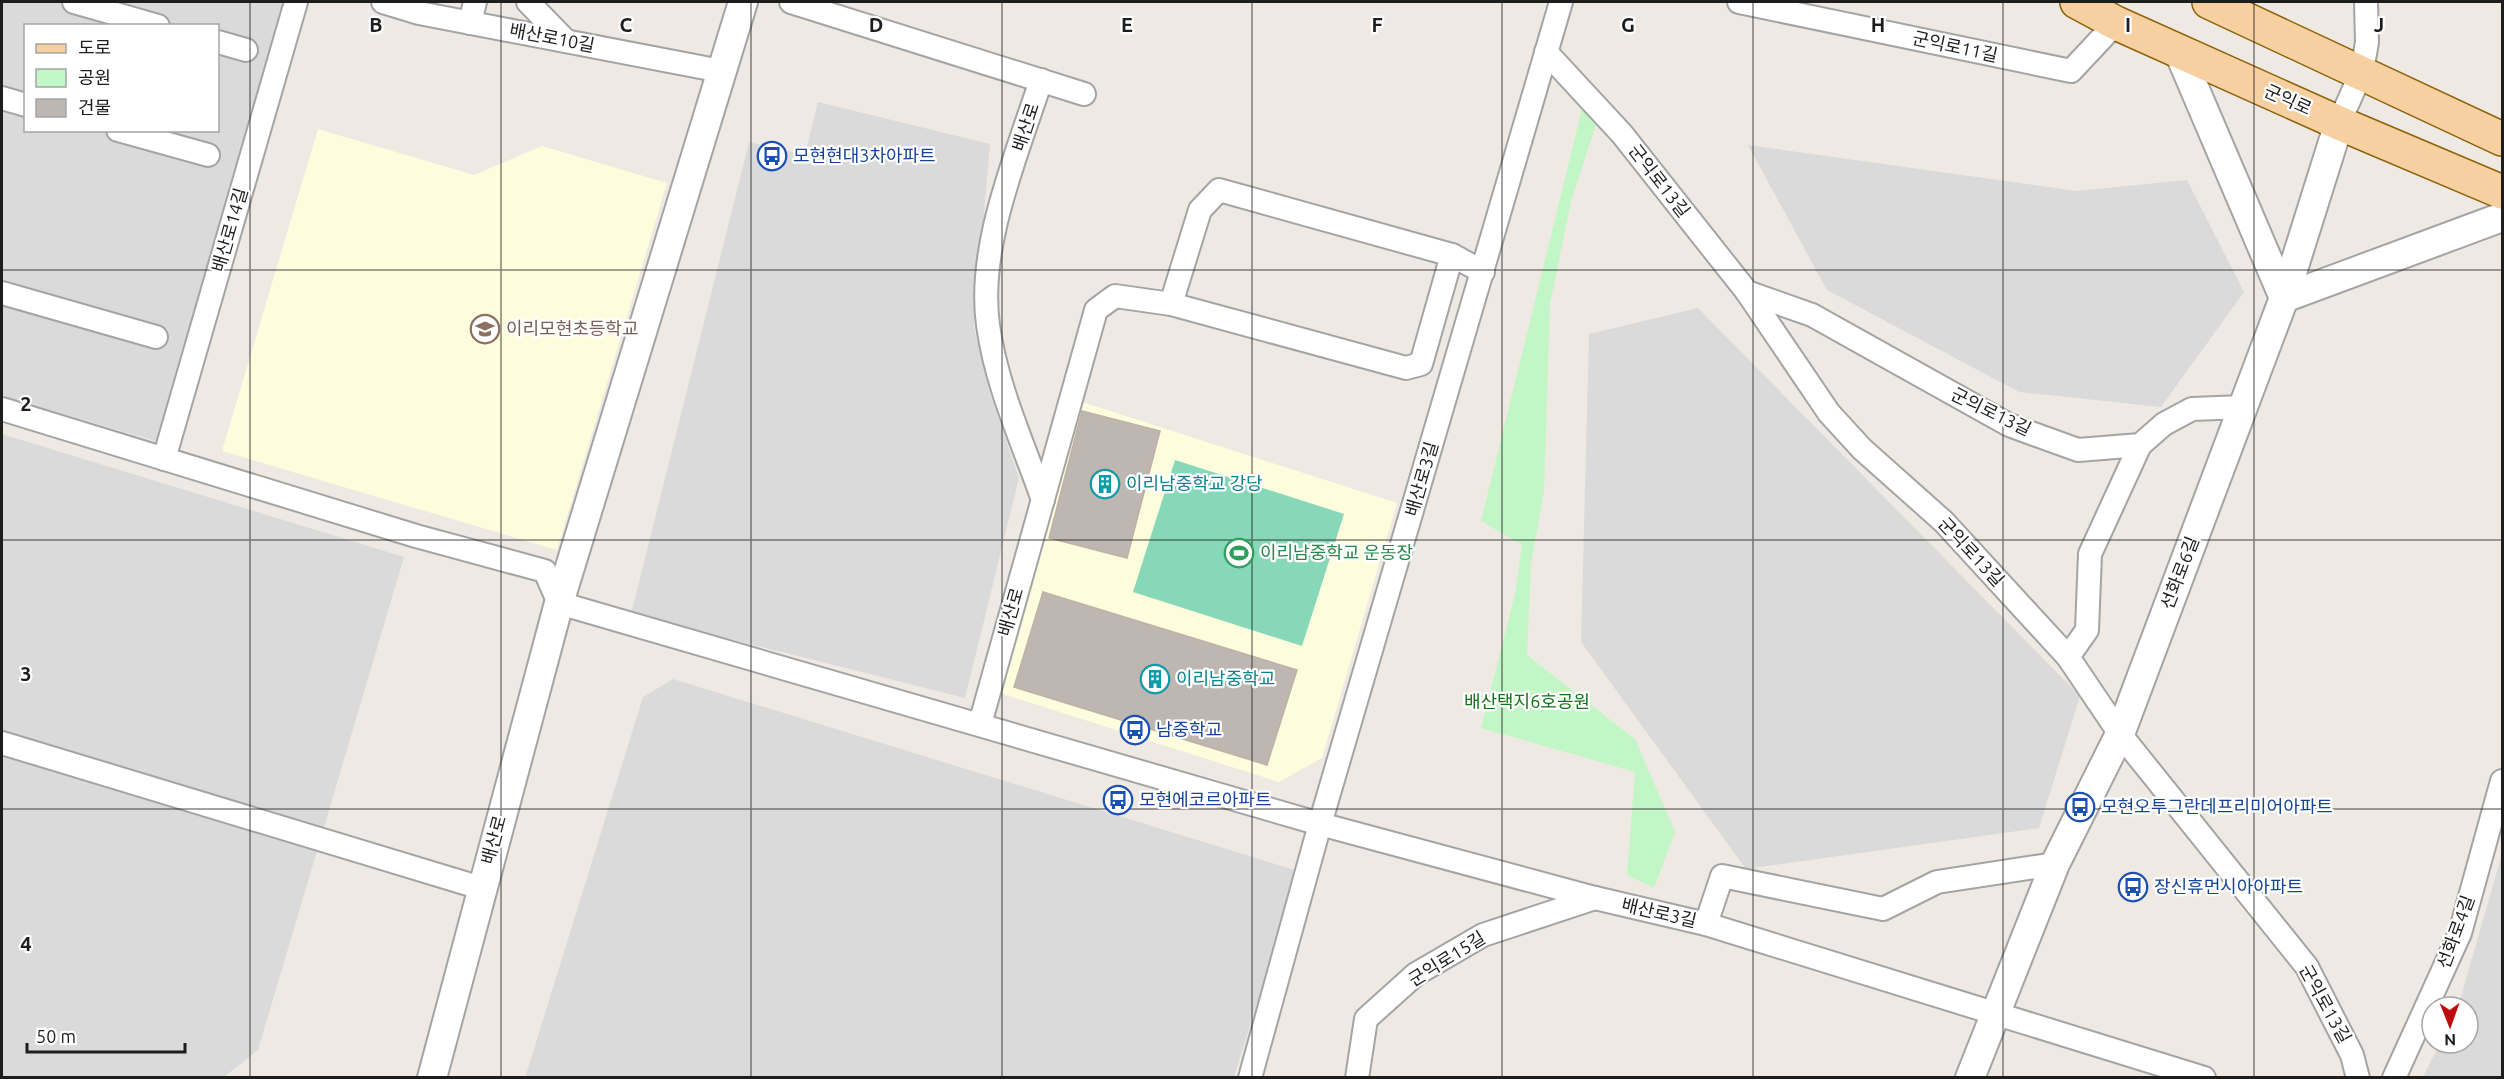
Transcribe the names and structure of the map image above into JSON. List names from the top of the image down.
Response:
{
  "streets": {
    "main road": ["군익로"],
    "street": [
      "배산로10길",
      "군익로11길",
      "배산로",
      "군익로13길",
      "배산로14길",
      "군의로13길",
      "배산로3길",
      "선화로6길",
      "선화로4길",
      "군익로15길"
    ]
  },
  "crossings": [
    ["배산로10길", "배산로"],
    ["군익로11길", "군익로"],
    ["군익로", "선화로6길"],
    ["배산로", "배산로3길"],
    ["군익로13길", "군의로13길"],
    ["군익로13길", "배산로3길"],
    ["군익로13길", "선화로6길"],
    ["배산로3길", "선화로6길"],
    ["배산로3길", "군익로15길"]
  ],
  "parks": ["배산택지6호공원"],
  "places": {
    "bus stop": [
      "모현현대3차아파트",
      "남중학교",
      "모현에코르아파트",
      "모현오투그란데프리미어아파트",
      "장신휴먼시아아파트"
    ],
    "school or university": ["이리모현초등학교"],
    "building": ["이리남중학교 강당", "이리남중학교"],
    "sports": ["이리남중학교 운동장"]
  },
  "legend": ["도로", "공원", "건물"],
  "scale_bar": "50 m",
  "north": "bottom",
  "grid": {
    "columns": [
      "B",
      "C",
      "D",
      "E",
      "F",
      "G",
      "H",
      "I",
      "J"
    ],
    "rows": ["2", "3", "4"]
  }
}
